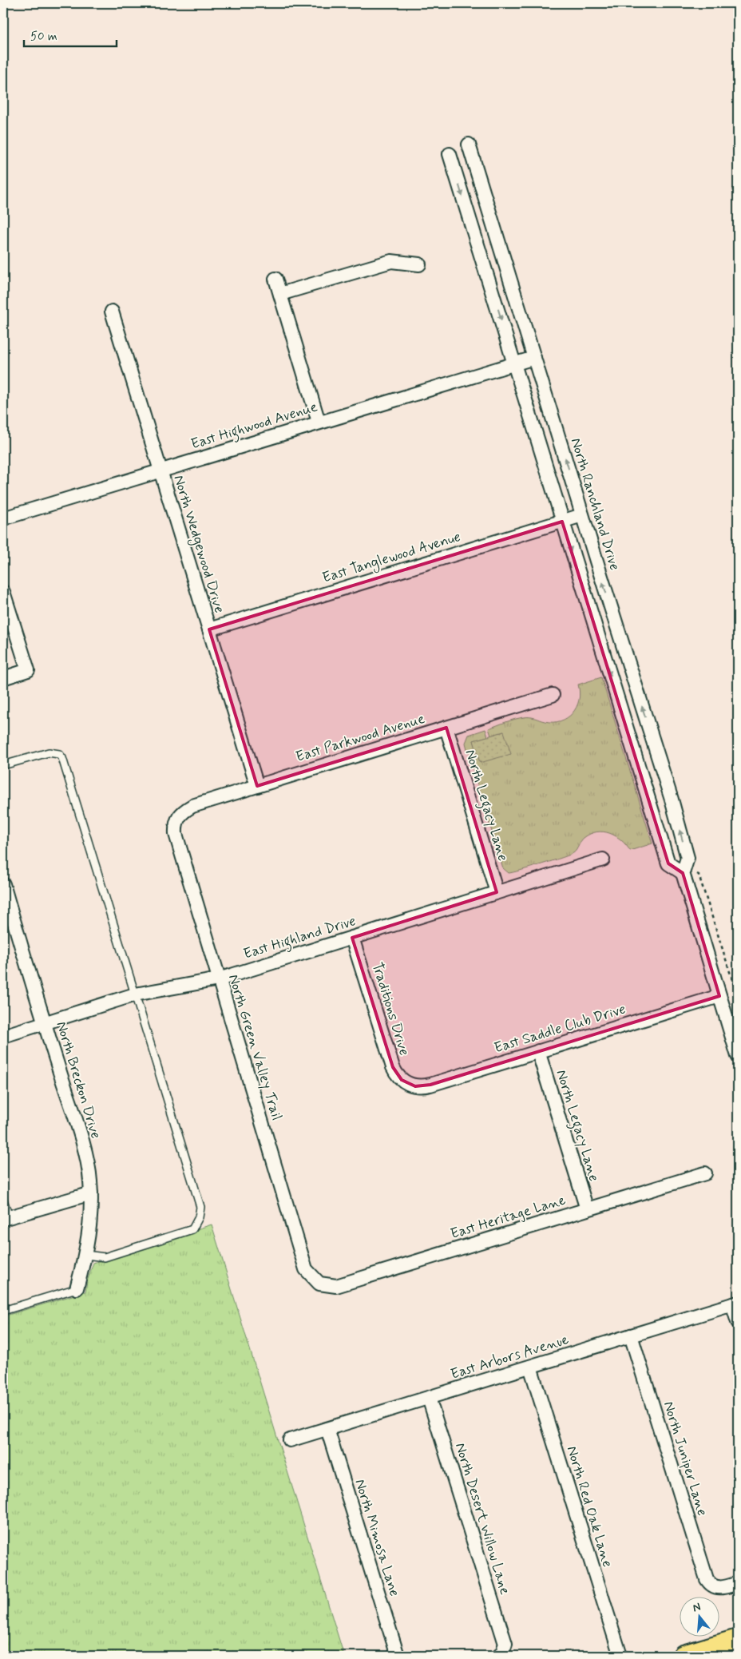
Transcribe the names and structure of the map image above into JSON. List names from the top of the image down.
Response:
{
  "streets": {
    "street": [
      "East Highwood Avenue",
      "North Ranchland Drive",
      "North Wedgewood Drive",
      "East Tanglewood Avenue",
      "East Parkwood Avenue",
      "North Legacy Lane",
      "East Highland Drive",
      "Traditions Drive",
      "East Saddle Club Drive",
      "North Green Valley Trail",
      "North Breckon Drive",
      "East Heritage Lane",
      "East Arbors Avenue",
      "North Juniper Lane",
      "North Red Oak Lane",
      "North Desert Willow Lane",
      "North Mimosa Lane"
    ]
  },
  "crossings": [
    ["East Highwood Avenue", "North Ranchland Drive"],
    ["East Highwood Avenue", "North Wedgewood Drive"],
    ["North Ranchland Drive", "East Tanglewood Avenue"],
    ["North Ranchland Drive", "East Saddle Club Drive"],
    ["North Wedgewood Drive", "East Tanglewood Avenue"],
    ["North Wedgewood Drive", "East Parkwood Avenue"],
    ["East Parkwood Avenue", "North Legacy Lane"],
    ["East Parkwood Avenue", "North Green Valley Trail"],
    ["North Legacy Lane", "East Highland Drive"],
    ["North Legacy Lane", "East Saddle Club Drive"],
    ["North Legacy Lane", "East Heritage Lane"],
    ["East Highland Drive", "Traditions Drive"],
    ["East Highland Drive", "North Green Valley Trail"],
    ["East Highland Drive", "North Breckon Drive"],
    ["Traditions Drive", "East Saddle Club Drive"],
    ["North Green Valley Trail", "East Heritage Lane"],
    ["East Arbors Avenue", "North Juniper Lane"],
    ["East Arbors Avenue", "North Red Oak Lane"],
    ["East Arbors Avenue", "North Desert Willow Lane"],
    ["East Arbors Avenue", "North Mimosa Lane"]
  ],
  "scale_bar": "50 m",
  "north": "top"
}
